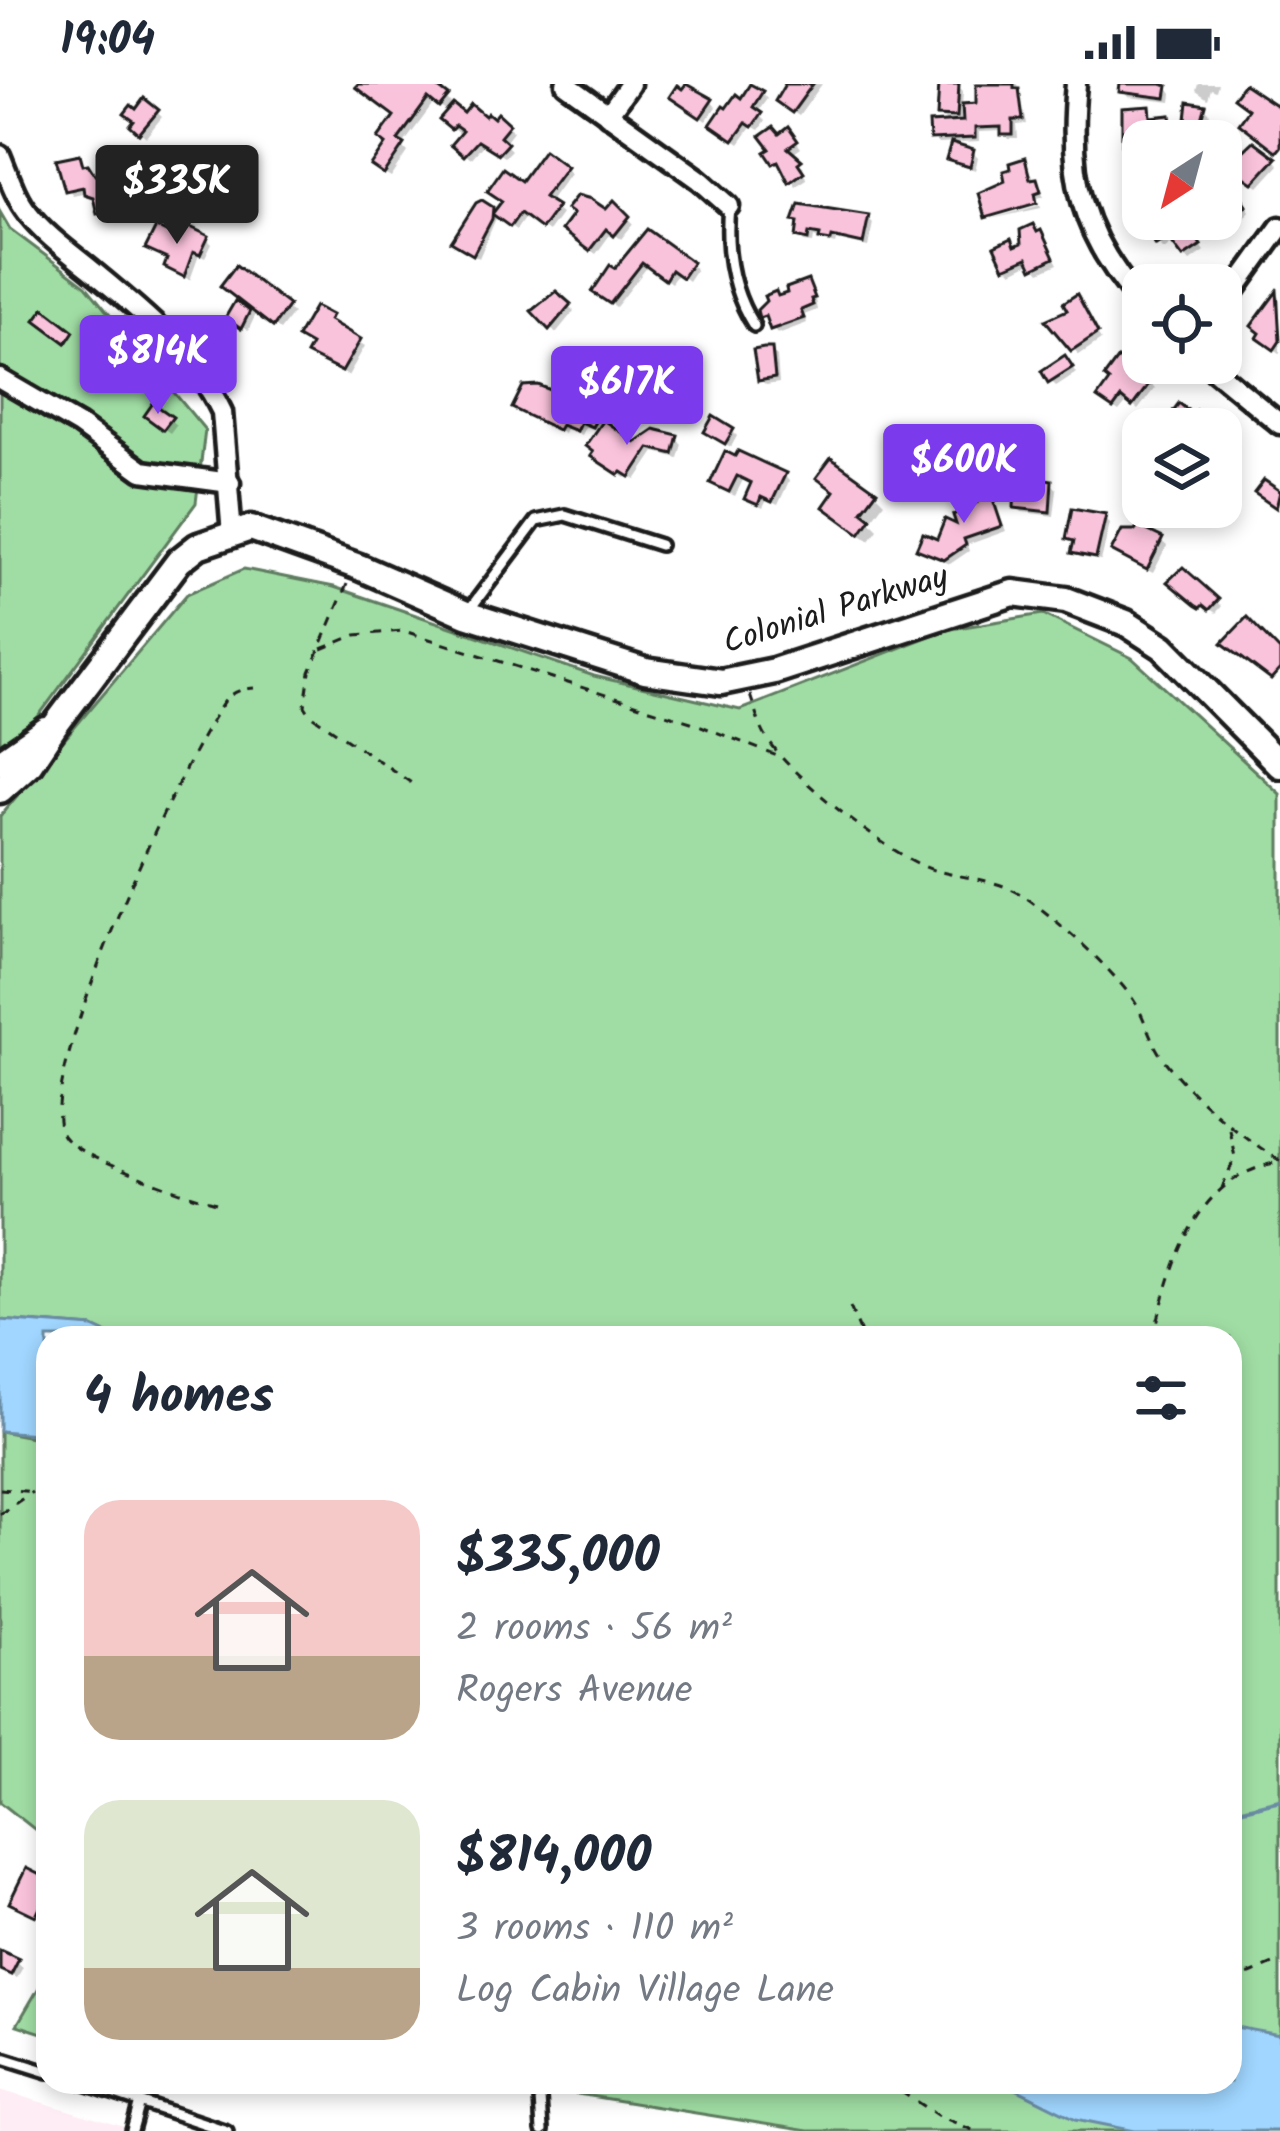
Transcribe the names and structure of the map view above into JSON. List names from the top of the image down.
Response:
{
  "streets": {
    "street": ["Colonial Parkway"]
  },
  "north": "bottom left",
  "page": {
    "status": "19:04",
    "price": [
      "$335K",
      "$814K",
      "$617K",
      "$600K"
    ],
    "heading": "4 homes",
    "list": [
      {
        "name": "$335,000",
        "note": "2 rooms · 56 m² · Rogers Avenue"
      },
      {
        "name": "$814,000",
        "note": "3 rooms · 110 m² · Log Cabin Village Lane"
      }
    ]
  }
}
